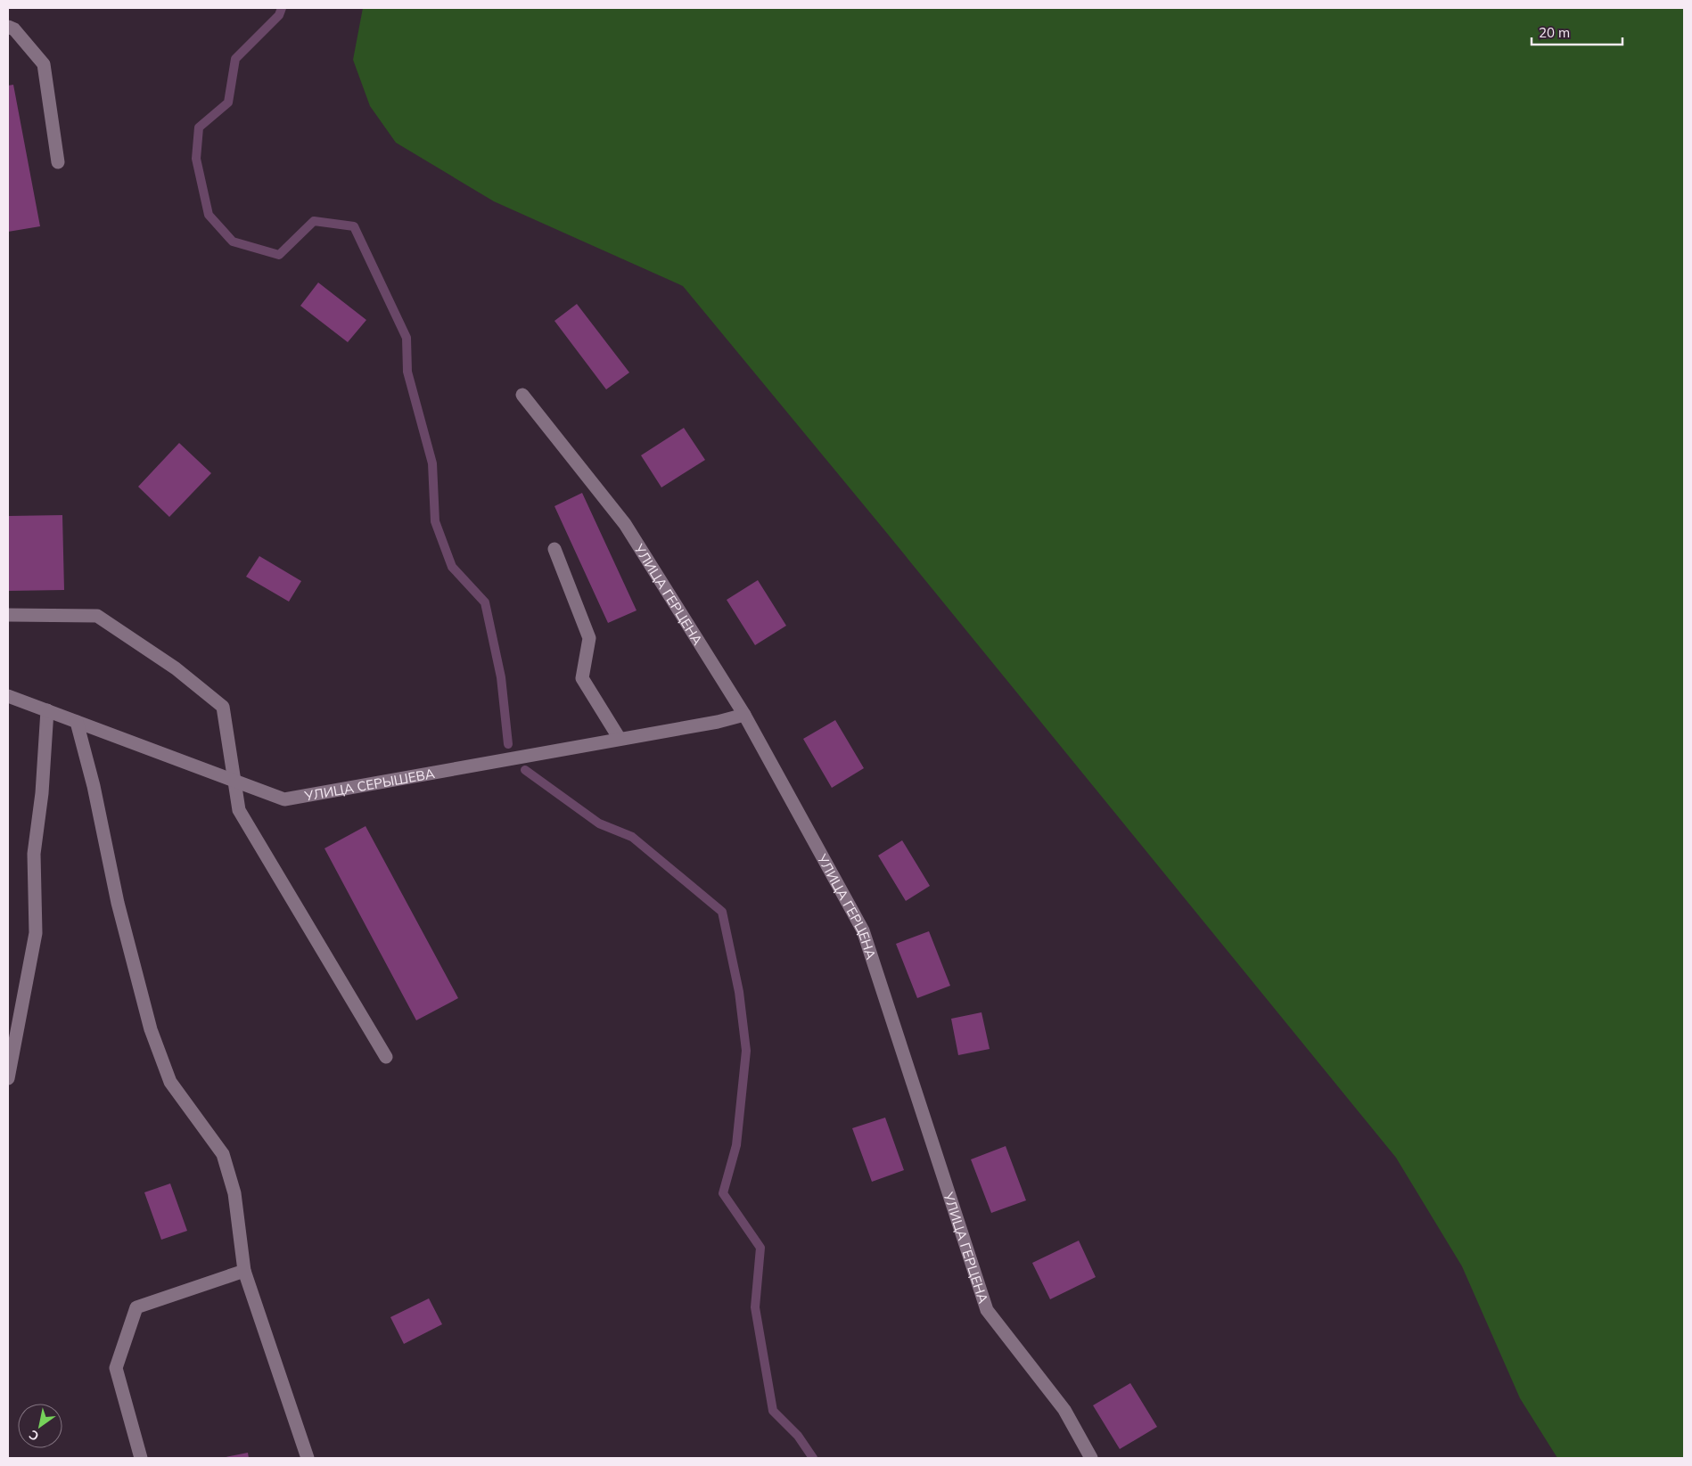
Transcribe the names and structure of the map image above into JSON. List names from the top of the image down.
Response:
{
  "streets": {
    "street": ["УЛИЦА ГЕРЦЕНА", "УЛИЦА СЕРЫШЕВА"]
  },
  "crossings": [
    ["УЛИЦА ГЕРЦЕНА", "УЛИЦА СЕРЫШЕВА"]
  ],
  "scale_bar": "20 m",
  "north": "bottom left"
}
